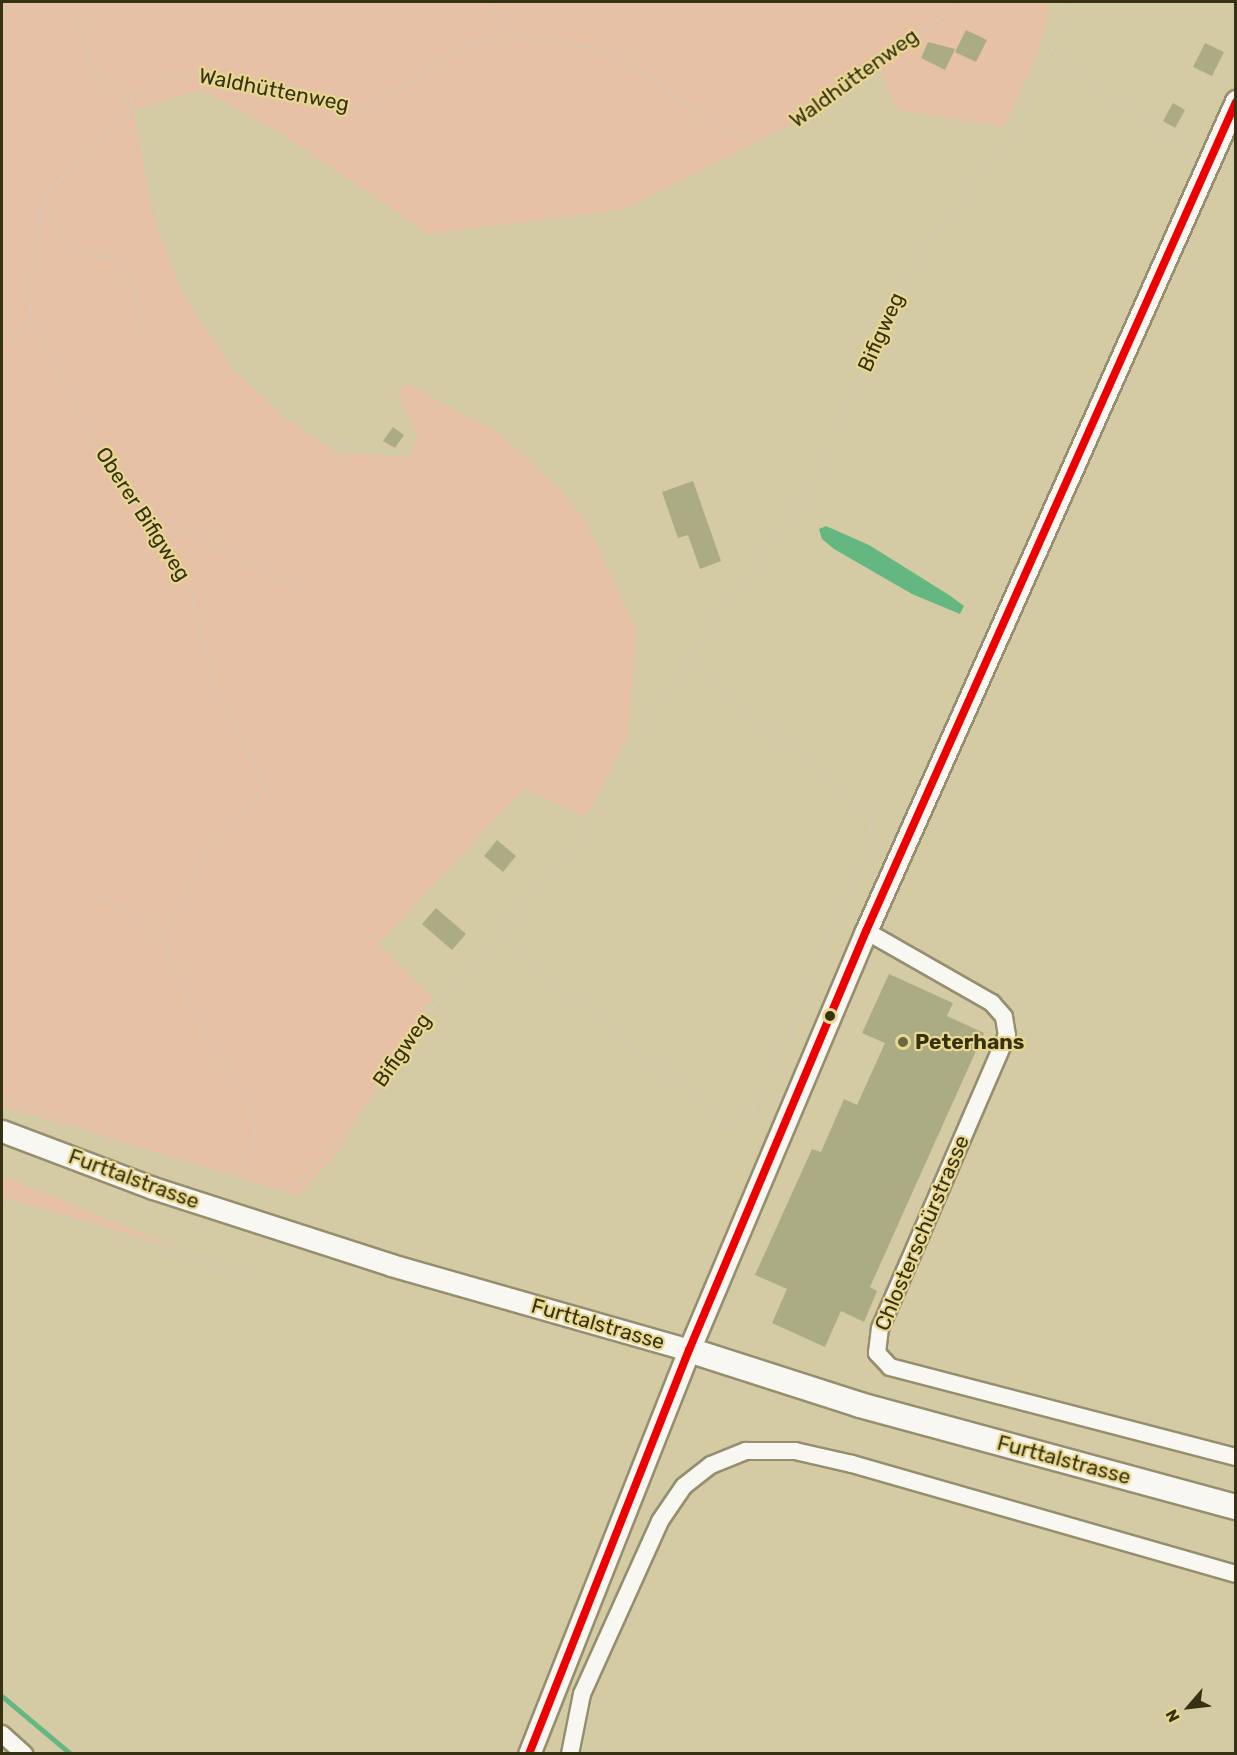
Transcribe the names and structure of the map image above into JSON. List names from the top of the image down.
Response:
{
  "streets": {
    "highway": ["Furttalstrasse"],
    "street": ["Chlosterschürstrasse"],
    "path": ["Waldhüttenweg", "Bifigweg", "Oberer Bifigweg"]
  },
  "crossings": [
    ["Waldhüttenweg", "Oberer Bifigweg"]
  ],
  "places": ["Peterhans"],
  "north": "bottom left"
}
